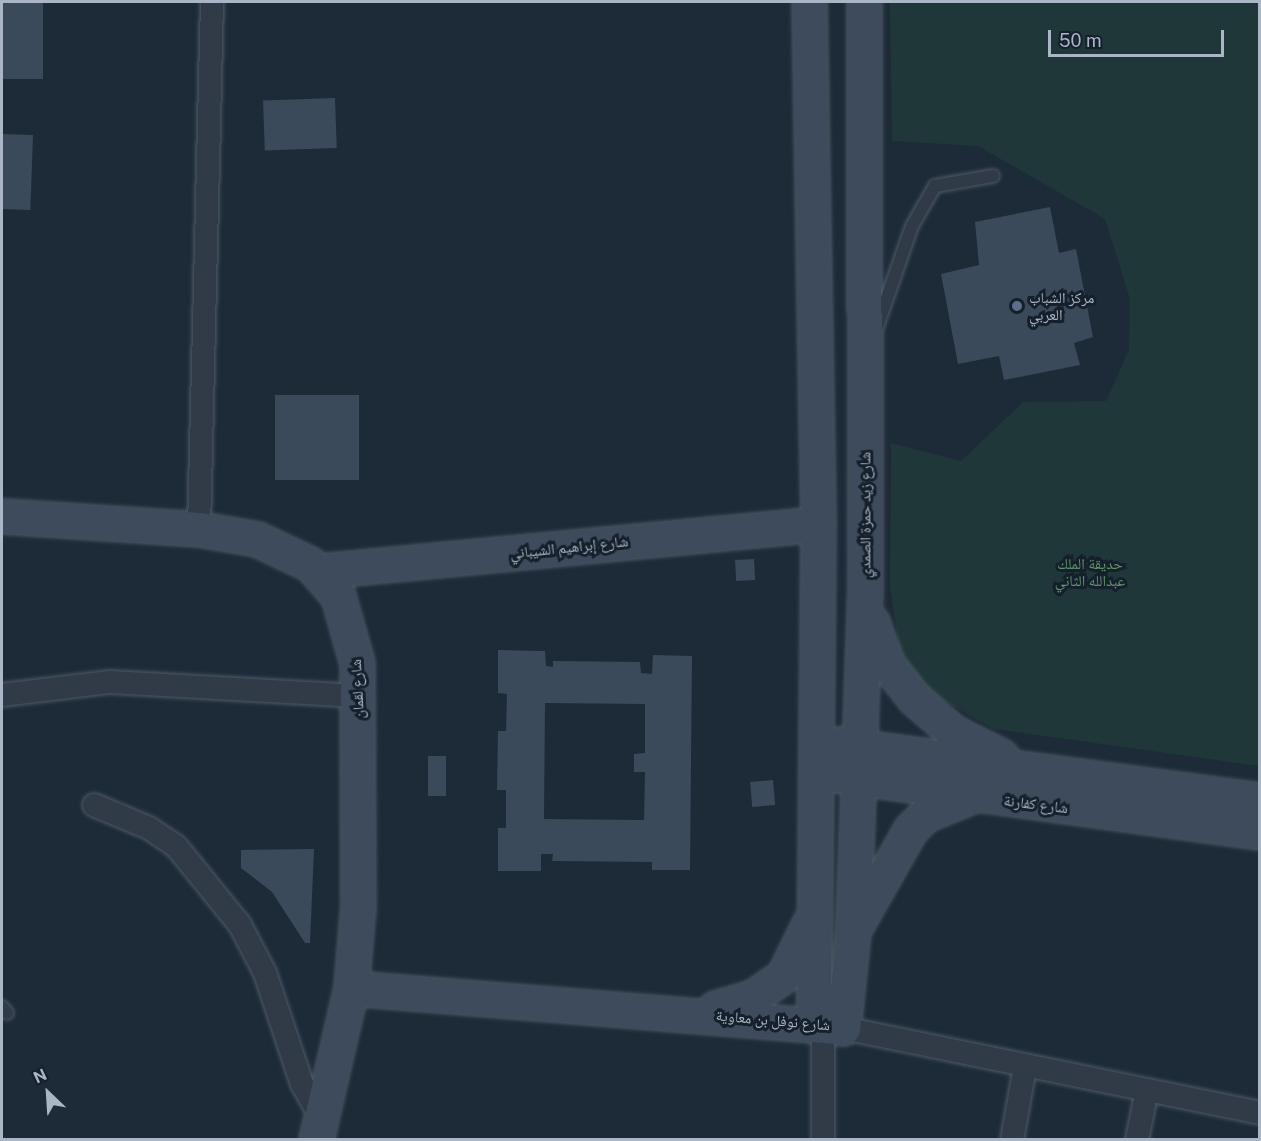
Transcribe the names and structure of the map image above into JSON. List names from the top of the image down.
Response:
{
  "streets": {
    "street": [
      "شارع زيد حمزة الصمدي",
      "شارع إبراهيم الشيباني",
      "شارع لقمان",
      "شارع كفارنة",
      "شارع نوفل بن معاوية"
    ]
  },
  "crossings": [
    ["شارع زيد حمزة الصمدي", "شارع كفارنة"],
    ["شارع زيد حمزة الصمدي", "شارع نوفل بن معاوية"],
    ["شارع إبراهيم الشيباني", "شارع لقمان"],
    ["شارع لقمان", "شارع نوفل بن معاوية"]
  ],
  "parks": ["حديقة الملك عبدالله الثاني"],
  "places": ["مركز الشباب العربي"],
  "scale_bar": "50 m",
  "north": "top left"
}
